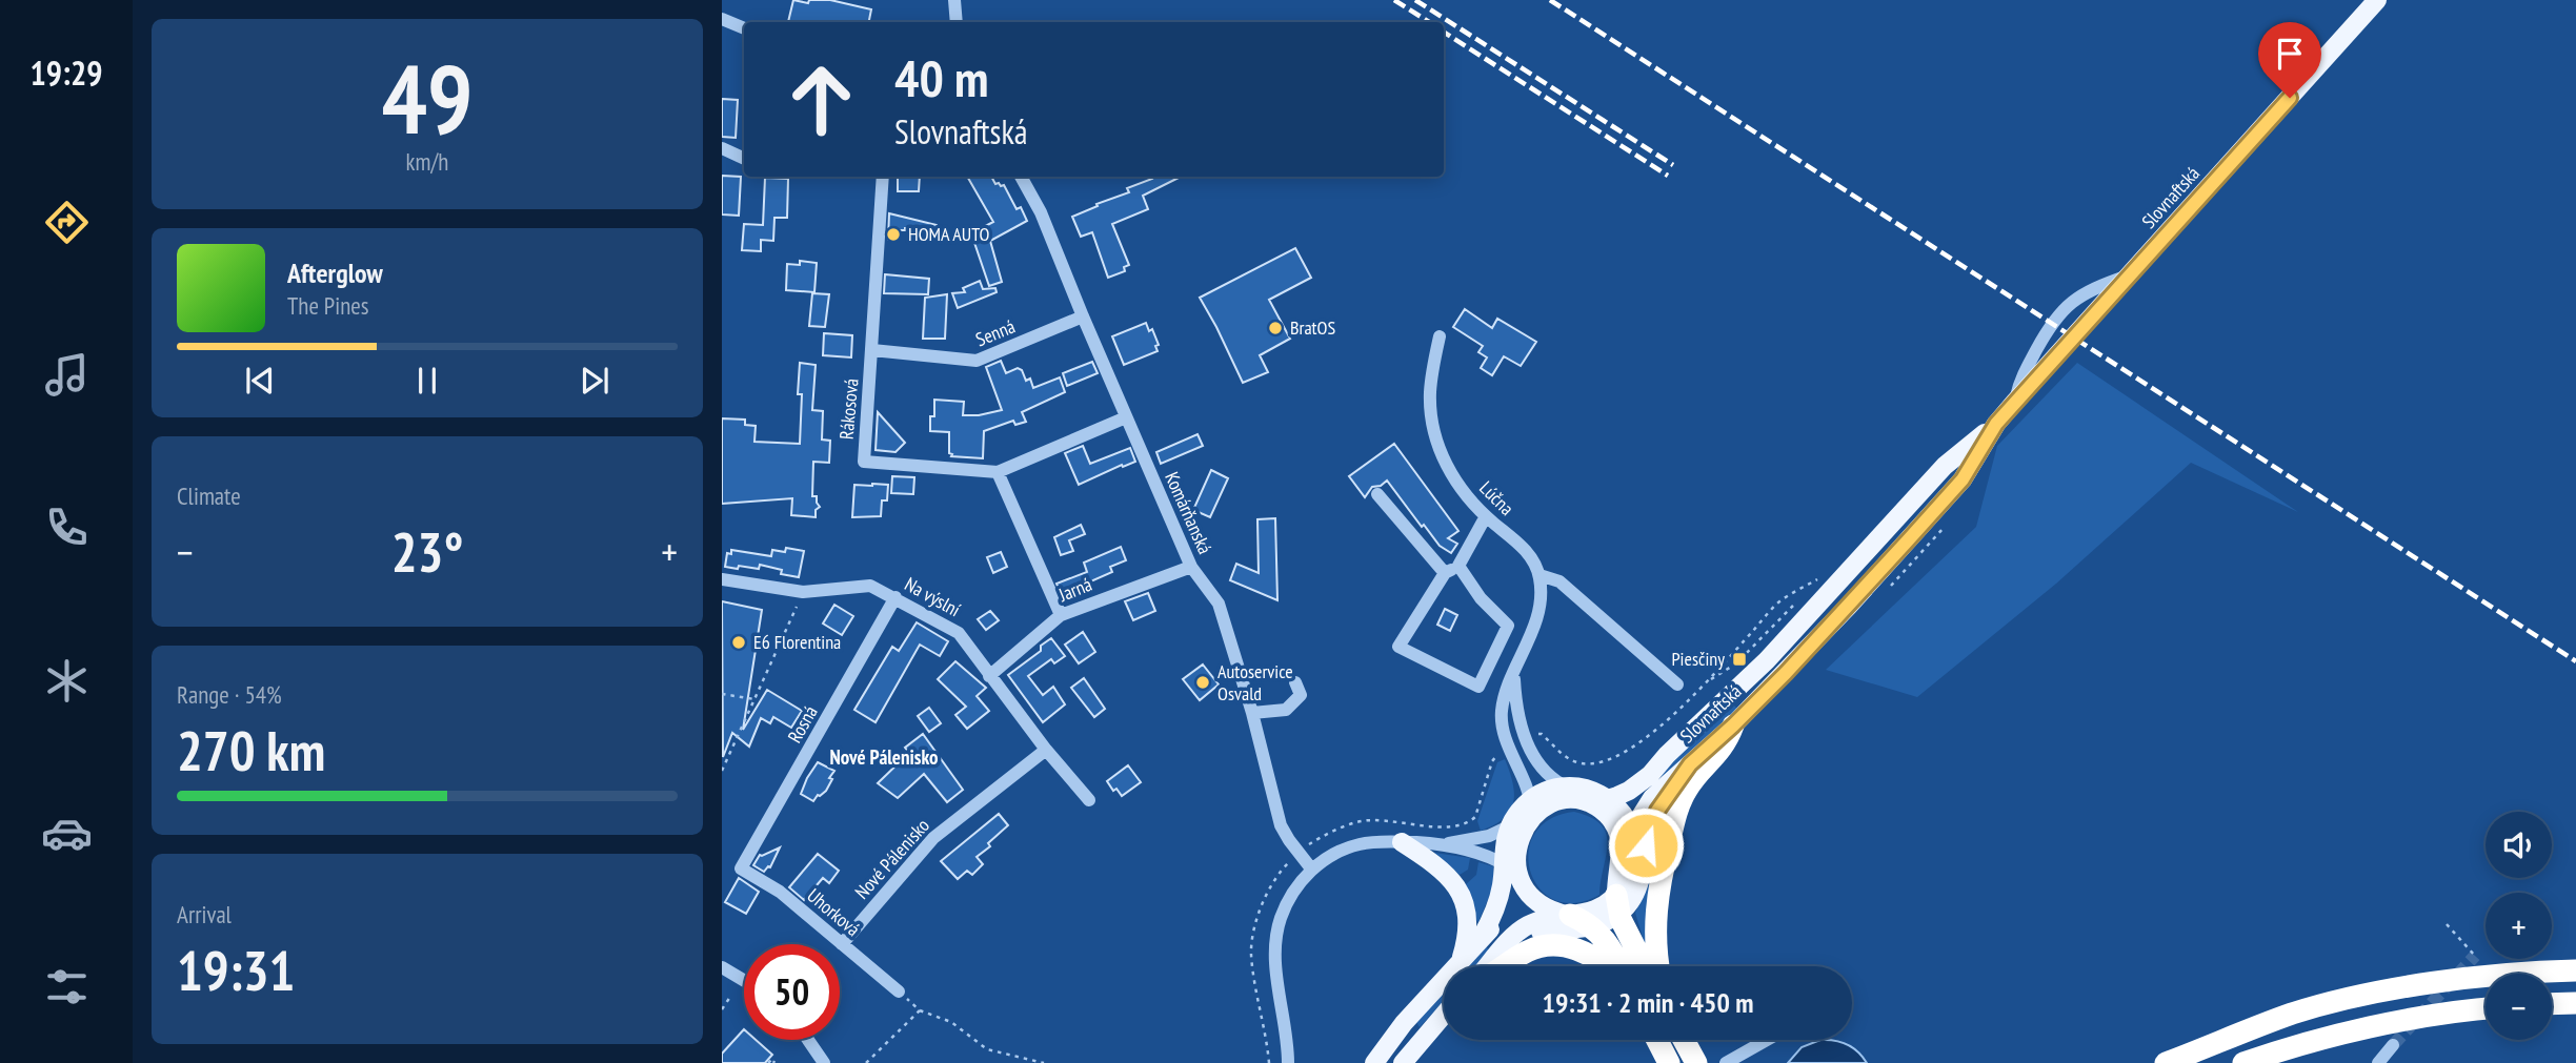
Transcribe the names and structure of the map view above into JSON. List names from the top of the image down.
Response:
{
  "streets": {
    "main road": ["Slovnaftská"],
    "street": [
      "Senná",
      "Rákosová",
      "Lúčna",
      "Komárňanská",
      "Jarná",
      "Na výslní",
      "Rosná",
      "Nové Pálenisko",
      "Uhorková"
    ]
  },
  "crossings": [
    ["Senná", "Rákosová"],
    ["Senná", "Komárňanská"],
    ["Rákosová", "Komárňanská"],
    ["Komárňanská", "Jarná"],
    ["Jarná", "Na výslní"],
    ["Na výslní", "Rosná"],
    ["Na výslní", "Nové Pálenisko"],
    ["Rosná", "Uhorková"],
    ["Nové Pálenisko", "Uhorková"]
  ],
  "districts": ["Nové Pálenisko"],
  "places": {
    "other": [
      "HOMA AUTO",
      "BratOS",
      "E6 Florentina",
      "Autoservice Osvald"
    ],
    "transit": ["Piesčiny"]
  },
  "page": {
    "tabs": "19:29",
    "tile": [
      ["49", "km/h"],
      "Climate",
      ["Range · 54%", "270 km"],
      ["Arrival", "19:31"]
    ],
    "turn": ["40 m", "Slovnaftská"],
    "song": ["Afterglow", "The Pines"],
    "heat": ["−", "23°", "+"],
    "map_buttons": ["+", "−"],
    "limit": "50",
    "trip": "19:31 · 2 min · 450 m"
  }
}
